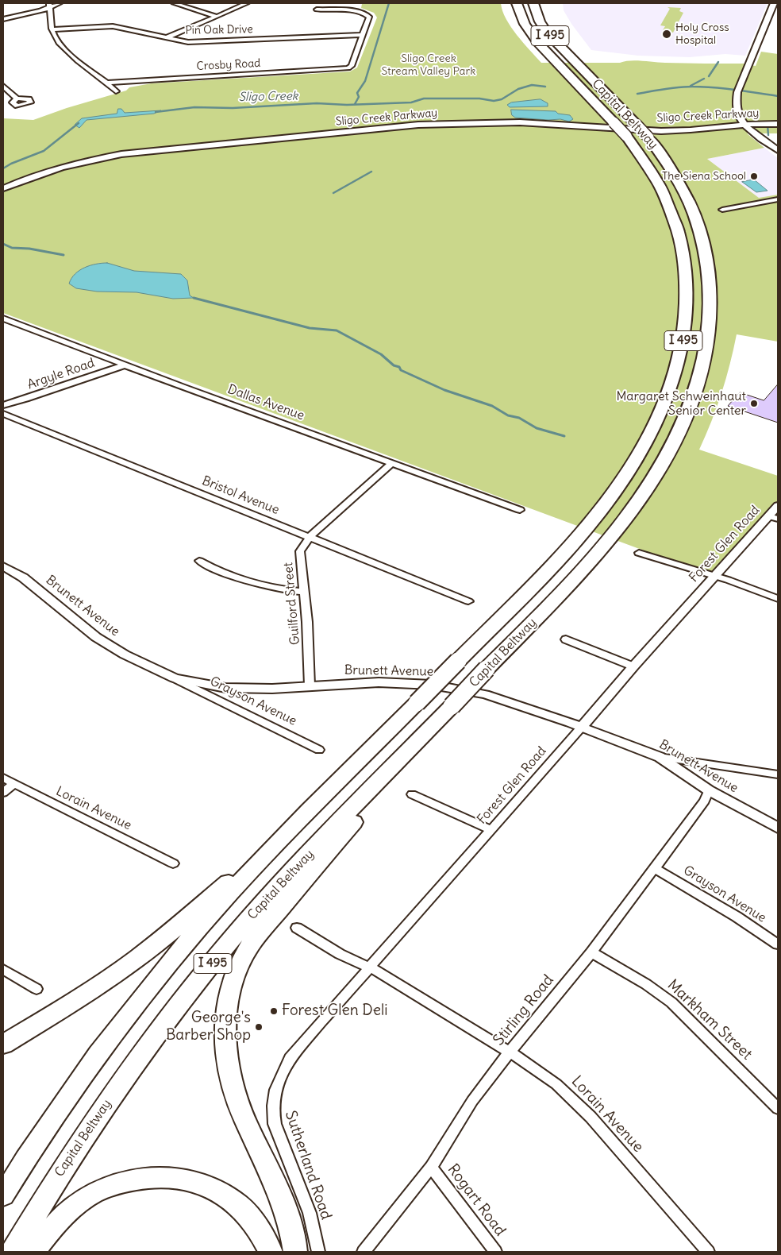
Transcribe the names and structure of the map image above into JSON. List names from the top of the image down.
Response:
{
  "streets": {
    "highway": ["I 495", "Capital Beltway"],
    "street": [
      "Pin Oak Drive",
      "Crosby Road",
      "Sligo Creek Parkway",
      "Argyle Road",
      "Dallas Avenue",
      "Bristol Avenue",
      "Forest Glen Road",
      "Guilford Street",
      "Brunett Avenue",
      "Grayson Avenue",
      "Lorain Avenue",
      "Stirling Road",
      "Markham Street",
      "Sutherland Road",
      "Rogart Road"
    ]
  },
  "crossings": [
    ["Pin Oak Drive", "Crosby Road"],
    ["Argyle Road", "Dallas Avenue"],
    ["Dallas Avenue", "Guilford Street"],
    ["Bristol Avenue", "Guilford Street"],
    ["Forest Glen Road", "Brunett Avenue"],
    ["Forest Glen Road", "Lorain Avenue"],
    ["Forest Glen Road", "Sutherland Road"],
    ["Guilford Street", "Brunett Avenue"],
    ["Brunett Avenue", "Grayson Avenue"],
    ["Brunett Avenue", "Stirling Road"],
    ["Grayson Avenue", "Stirling Road"],
    ["Lorain Avenue", "Stirling Road"],
    ["Stirling Road", "Markham Street"],
    ["Stirling Road", "Rogart Road"]
  ],
  "water": ["Sligo Creek"],
  "parks": ["Sligo Creek Stream Valley Park"],
  "places": [
    "Holy Cross Hospital",
    "The Siena School",
    "Margaret Schweinhaut Senior Center",
    "Forest Glen Deli",
    "George's Barber Shop"
  ]
}
